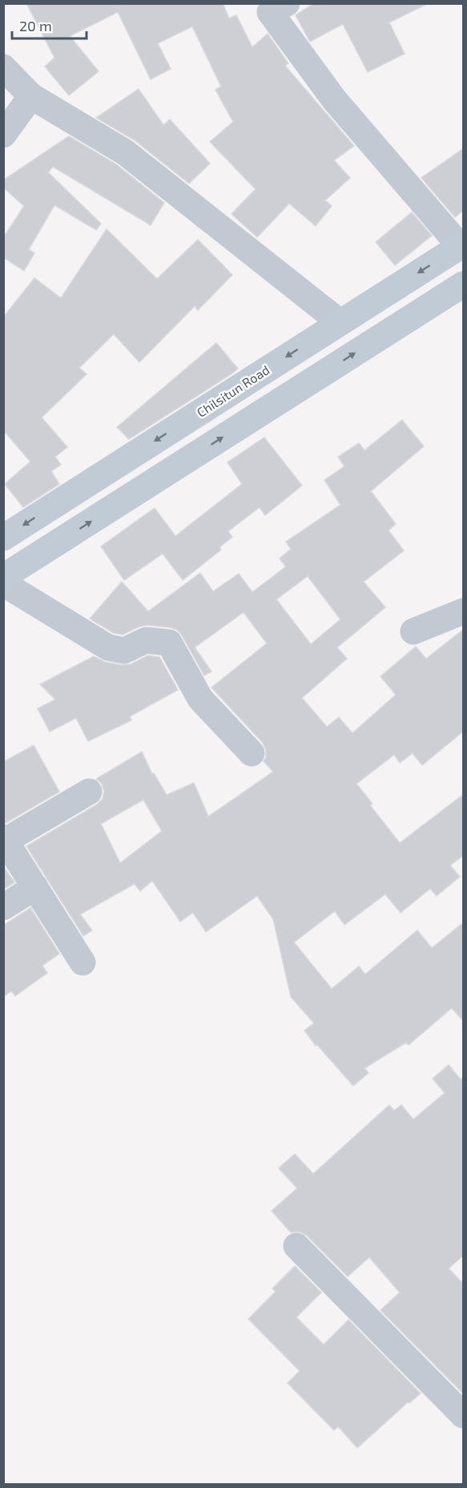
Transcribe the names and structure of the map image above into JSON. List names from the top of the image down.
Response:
{
  "streets": {
    "main road": ["Chilsitun Road"]
  },
  "scale_bar": "20 m"
}
